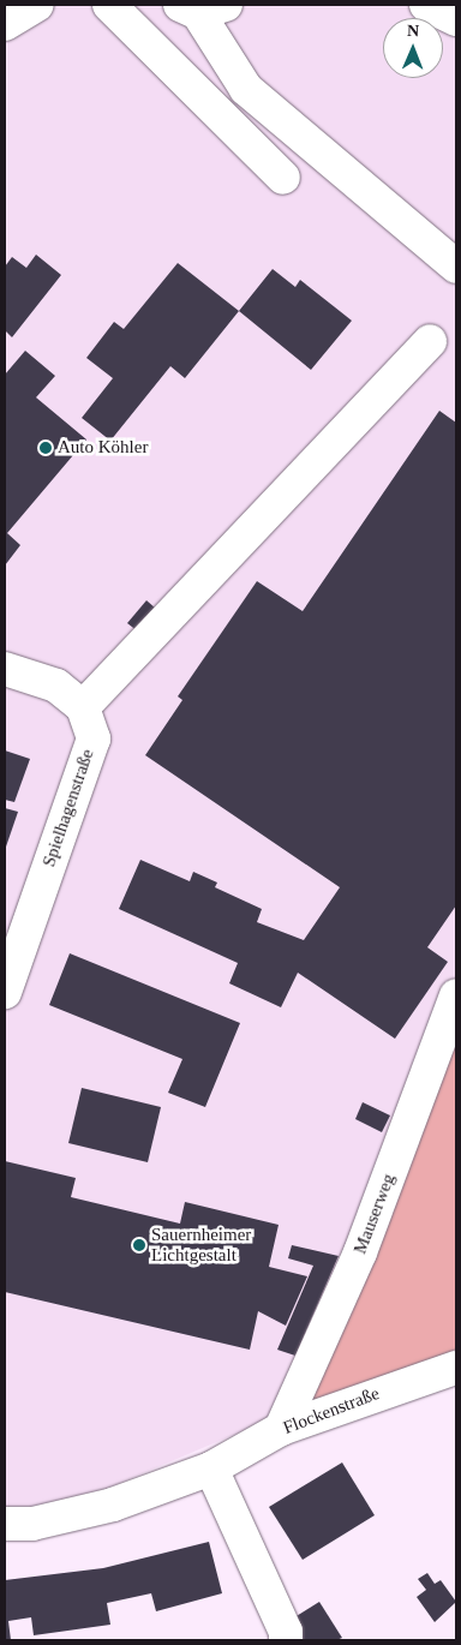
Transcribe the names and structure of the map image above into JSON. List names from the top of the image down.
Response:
{
  "streets": {
    "street": ["Spielhagenstraße", "Mauserweg", "Flockenstraße"]
  },
  "crossings": [
    ["Mauserweg", "Flockenstraße"]
  ],
  "places": ["Auto Köhler", "Sauernheimer Lichtgestalt"],
  "north": "top"
}
